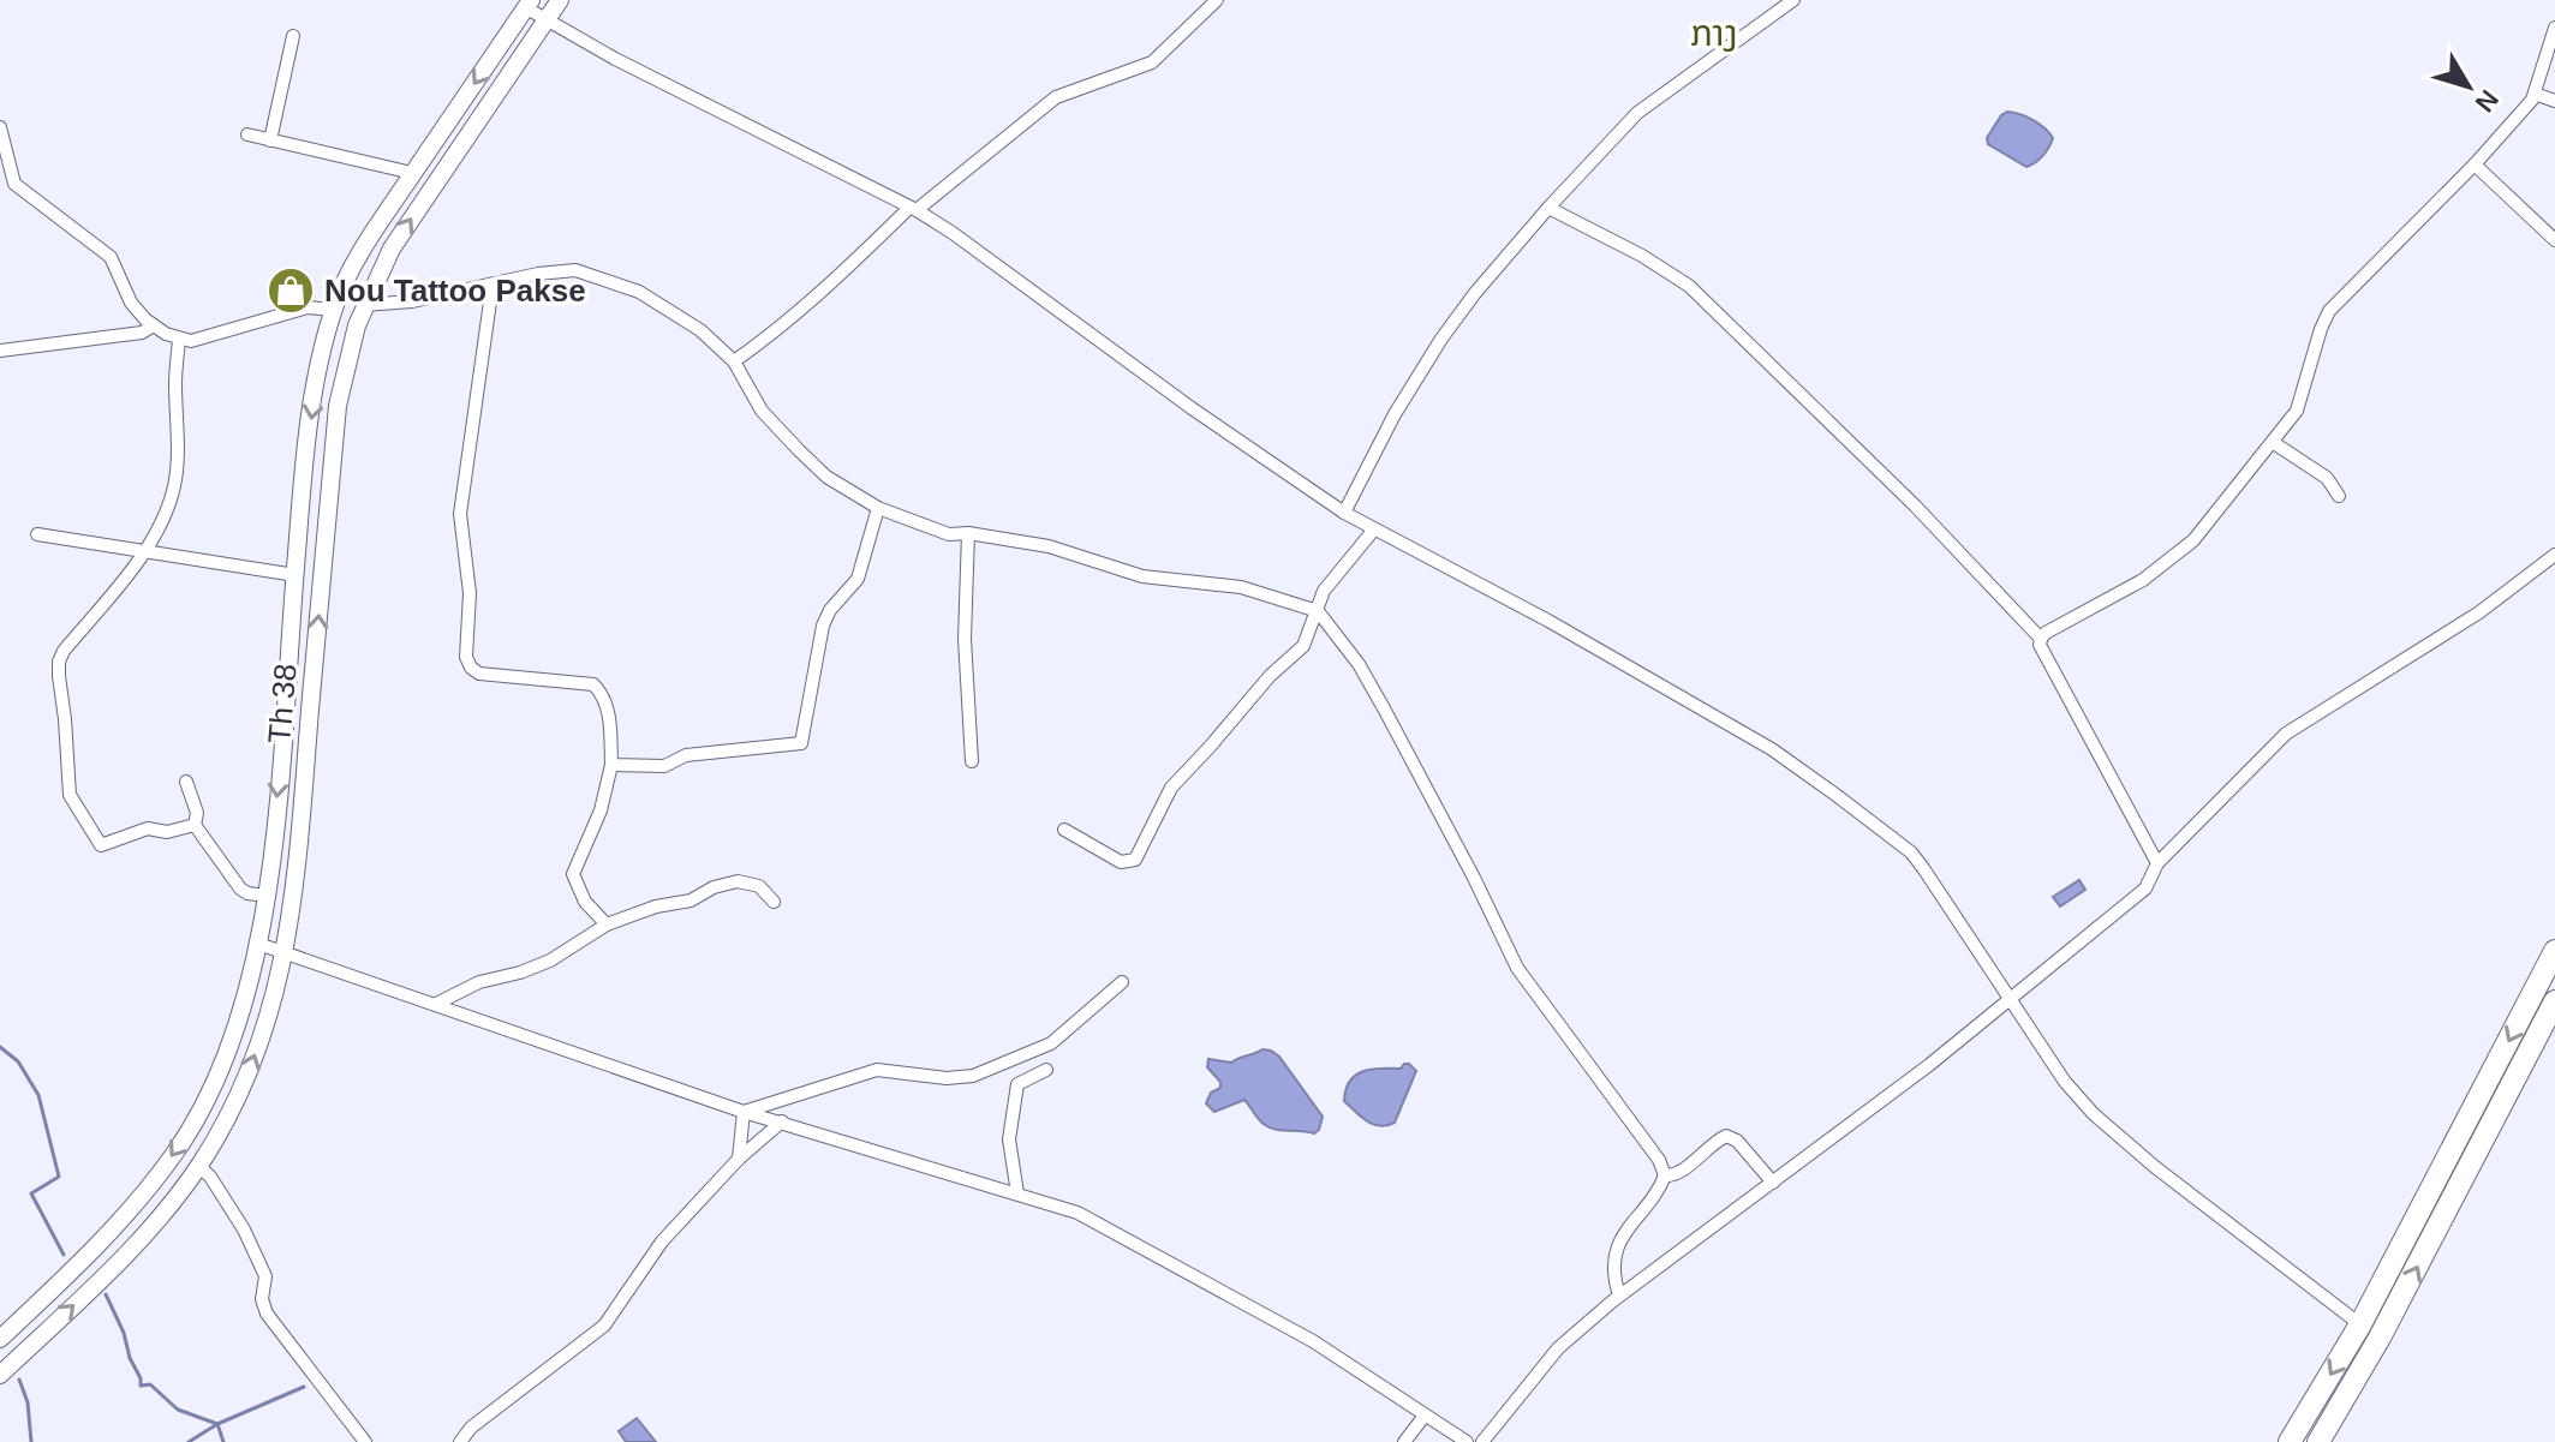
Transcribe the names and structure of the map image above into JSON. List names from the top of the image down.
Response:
{
  "streets": {
    "street": ["Th 38"]
  },
  "districts": ["ກາງ"],
  "places": {
    "shop": ["Nou Tattoo Pakse"]
  },
  "north": "bottom right"
}
